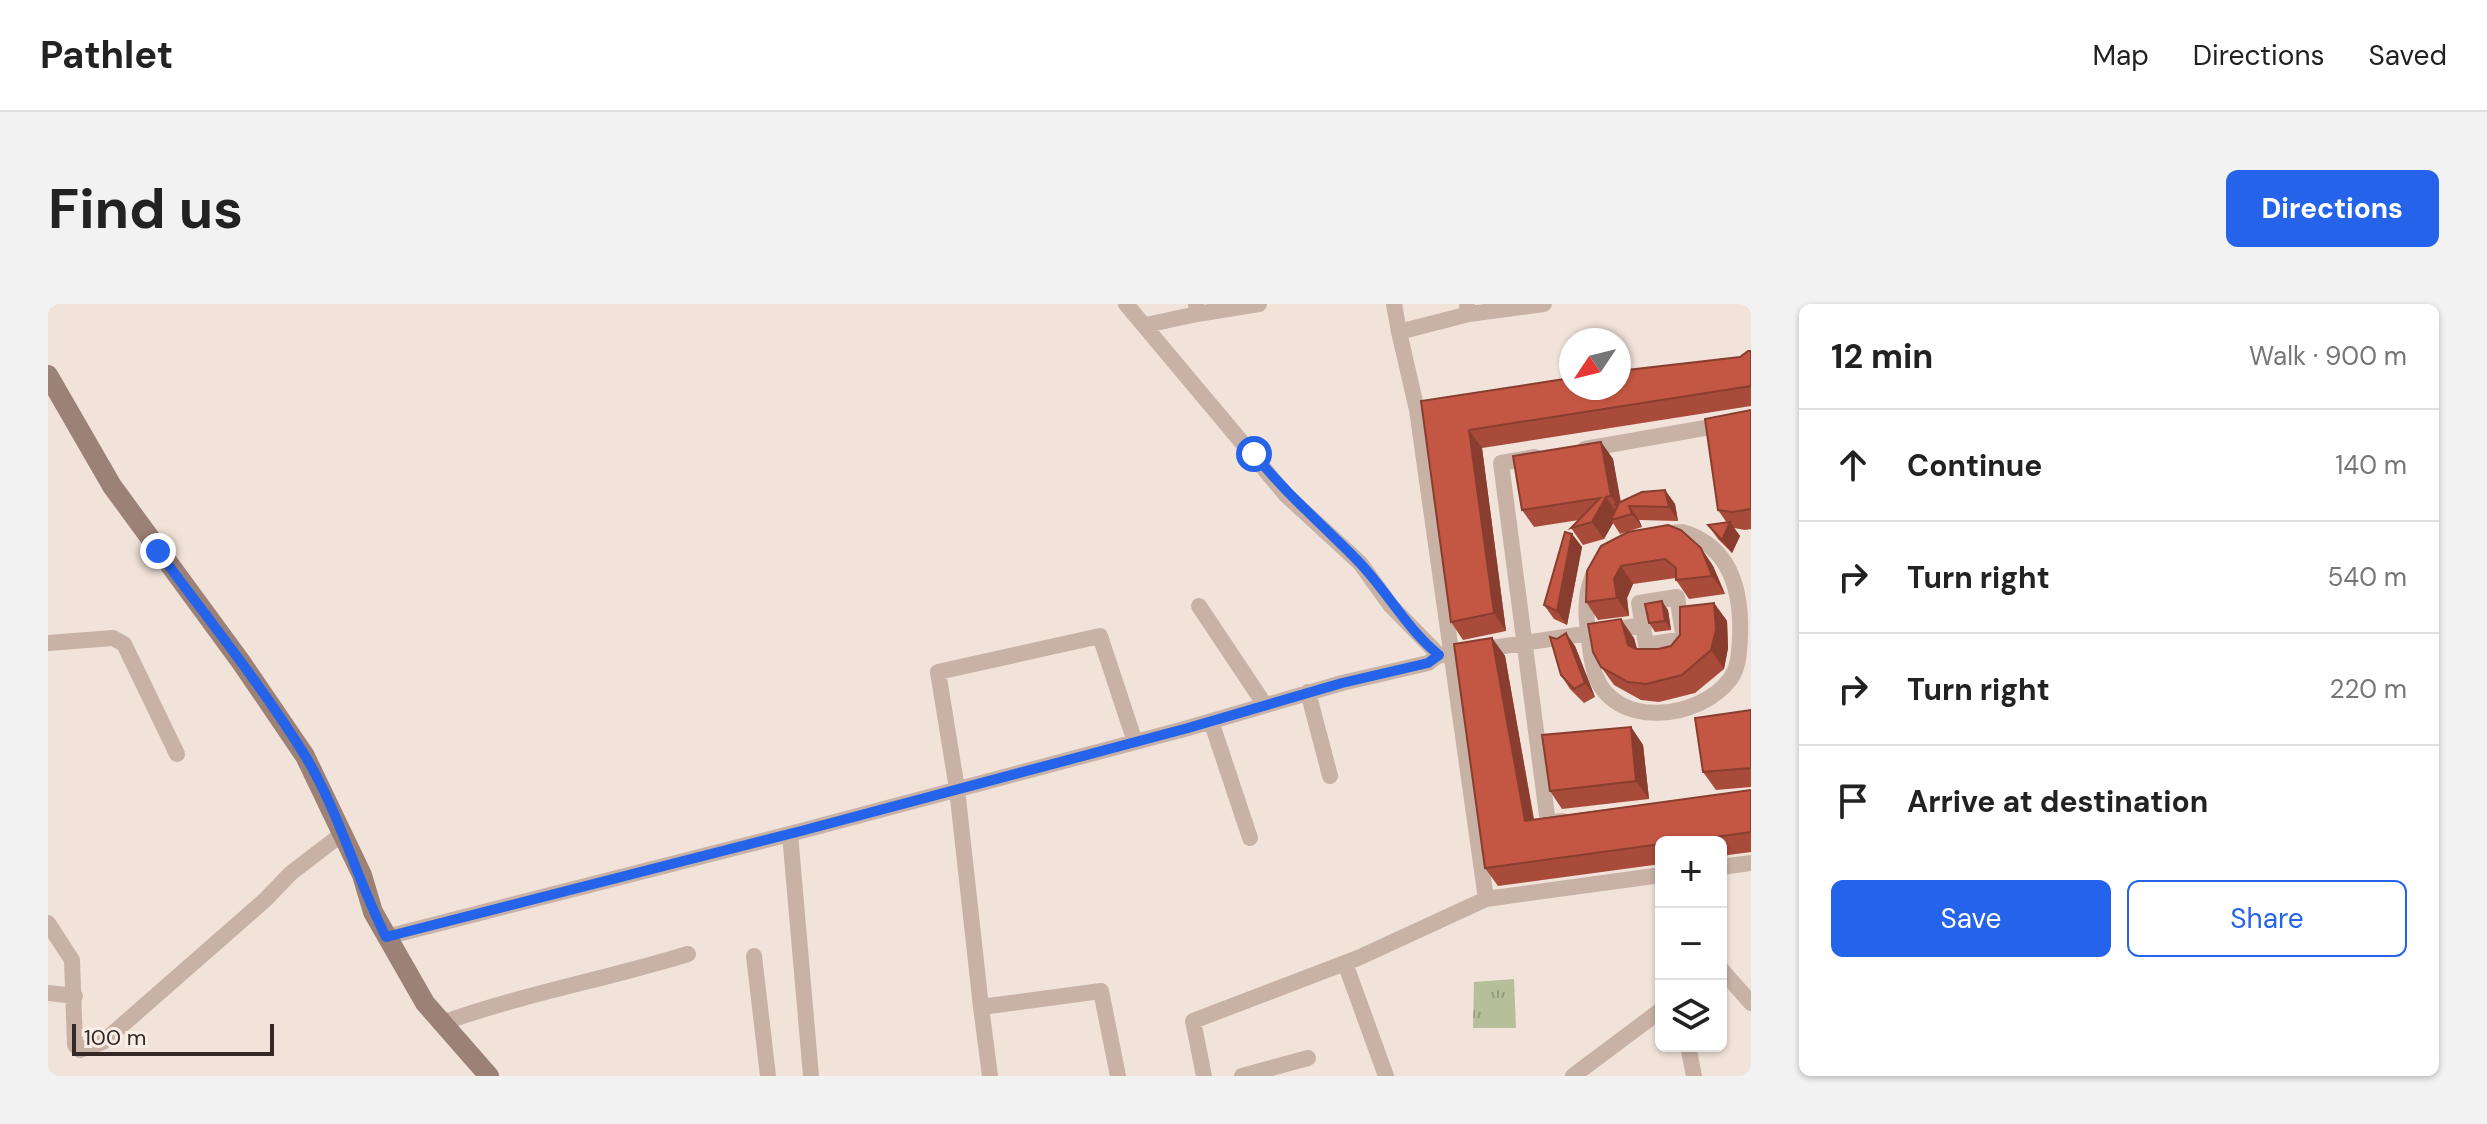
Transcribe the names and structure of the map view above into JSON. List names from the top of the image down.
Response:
{
  "scale_bar": "100 m",
  "north": "bottom left",
  "page": {
    "header": "Pathlet",
    "nav": ["Map", "Directions", "Saved"],
    "buttons": [
      "Directions",
      ["Save", "Share"]
    ],
    "title": "Find us",
    "heading": ["12 min", "Walk · 900 m"],
    "list": [
      ["Continue", "140 m"],
      ["Turn right", "540 m"],
      ["Turn right", "220 m"],
      "Arrive at destination"
    ],
    "map_buttons": ["+", "−"],
    "scale": "100 m"
  }
}
